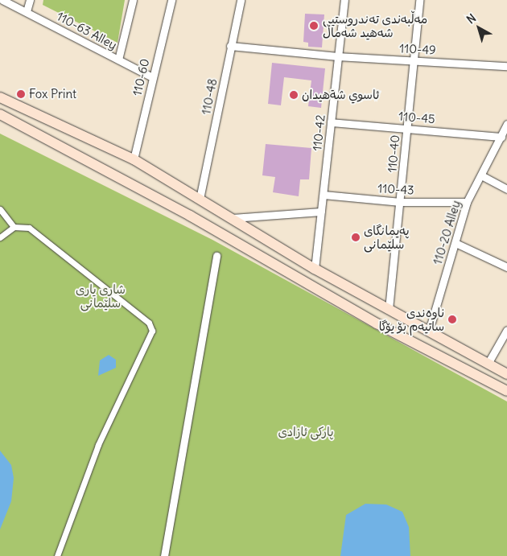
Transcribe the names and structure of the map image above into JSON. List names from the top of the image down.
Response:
{
  "streets": {
    "street": [
      "110-63 Alley",
      "110-49",
      "110-60",
      "110-48",
      "110-45",
      "110-42",
      "110-40",
      "110-43",
      "110-20 Alley"
    ]
  },
  "crossings": [
    ["110-63 Alley", "110-60"],
    ["110-49", "110-48"],
    ["110-49", "110-42"],
    ["110-49", "110-40"],
    ["110-45", "110-42"],
    ["110-45", "110-40"],
    ["110-45", "110-20 Alley"],
    ["110-42", "110-43"],
    ["110-40", "110-43"],
    ["110-43", "110-20 Alley"]
  ],
  "parks": ["شاری یاری سلێمانی", "پارکی ئازادی"],
  "places": [
    "مەڵبەندی تەندروستیی شەهید شەماڵ",
    "Fox Print",
    "ئاسوي شةهيدان",
    "پەیمانگای سلێمانی",
    "ناوەندی ساتیەم بۆ یۆگا"
  ],
  "north": "top left"
}
